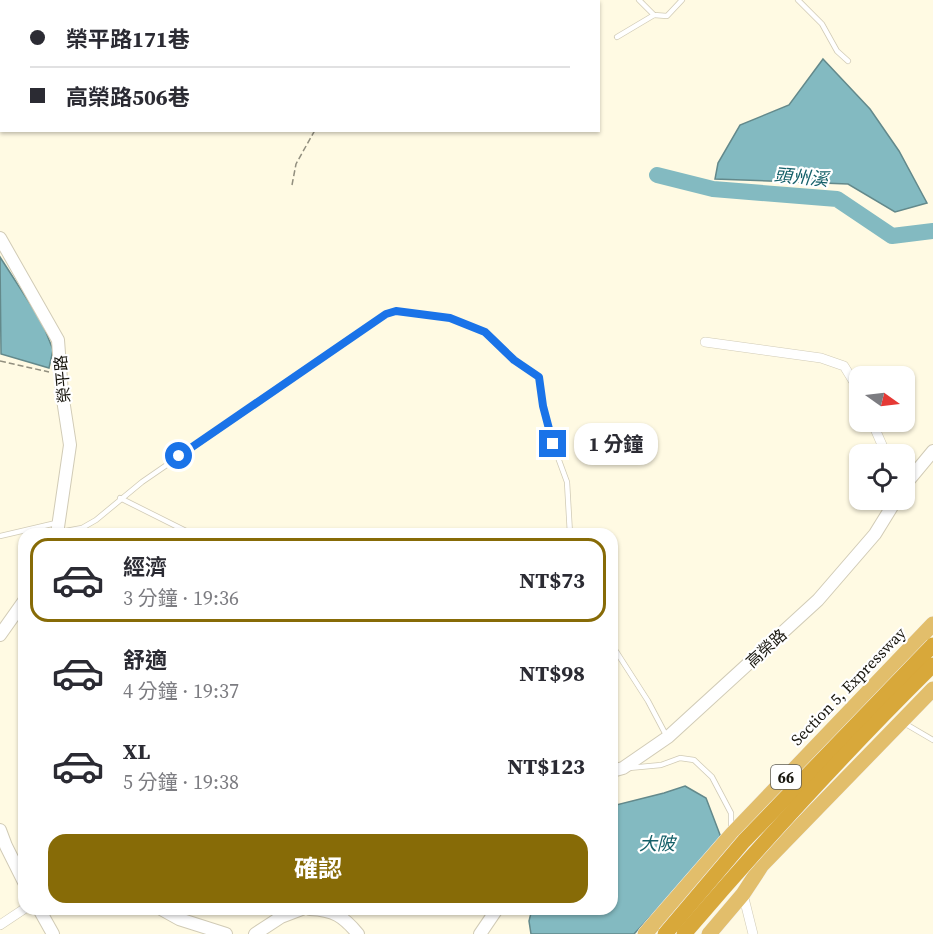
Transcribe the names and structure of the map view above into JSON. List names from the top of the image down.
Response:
{
  "streets": {
    "highway": ["66"],
    "main road": ["Section 5, Expressway"],
    "street": ["榮平路", "高榮路"]
  },
  "water": ["頭州溪", "大陂"],
  "north": "right",
  "page": {
    "banner": ["榮平路171巷", "高榮路506巷"],
    "bubble": "1 分鐘",
    "list": [
      {
        "name": "經濟",
        "note": "3 分鐘 · 19:36",
        "value": "NT$73"
      },
      {
        "name": "舒適",
        "note": "4 分鐘 · 19:37",
        "value": "NT$98"
      },
      {
        "name": "XL",
        "note": "5 分鐘 · 19:38",
        "value": "NT$123"
      }
    ],
    "buttons": "確認"
  }
}
